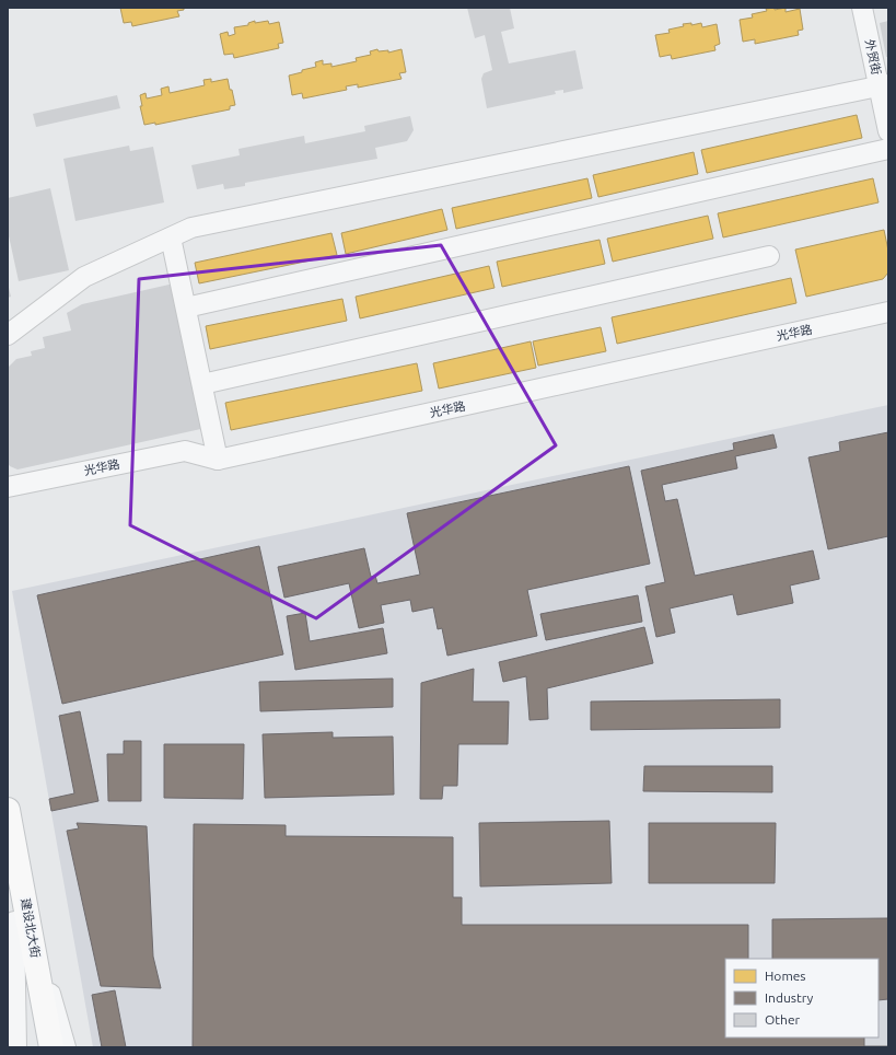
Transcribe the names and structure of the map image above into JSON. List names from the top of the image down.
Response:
{
  "streets": {
    "main road": ["建设北大街"],
    "street": ["外贸街", "光华路"]
  },
  "legend": ["Homes", "Industry", "Other"]
}
